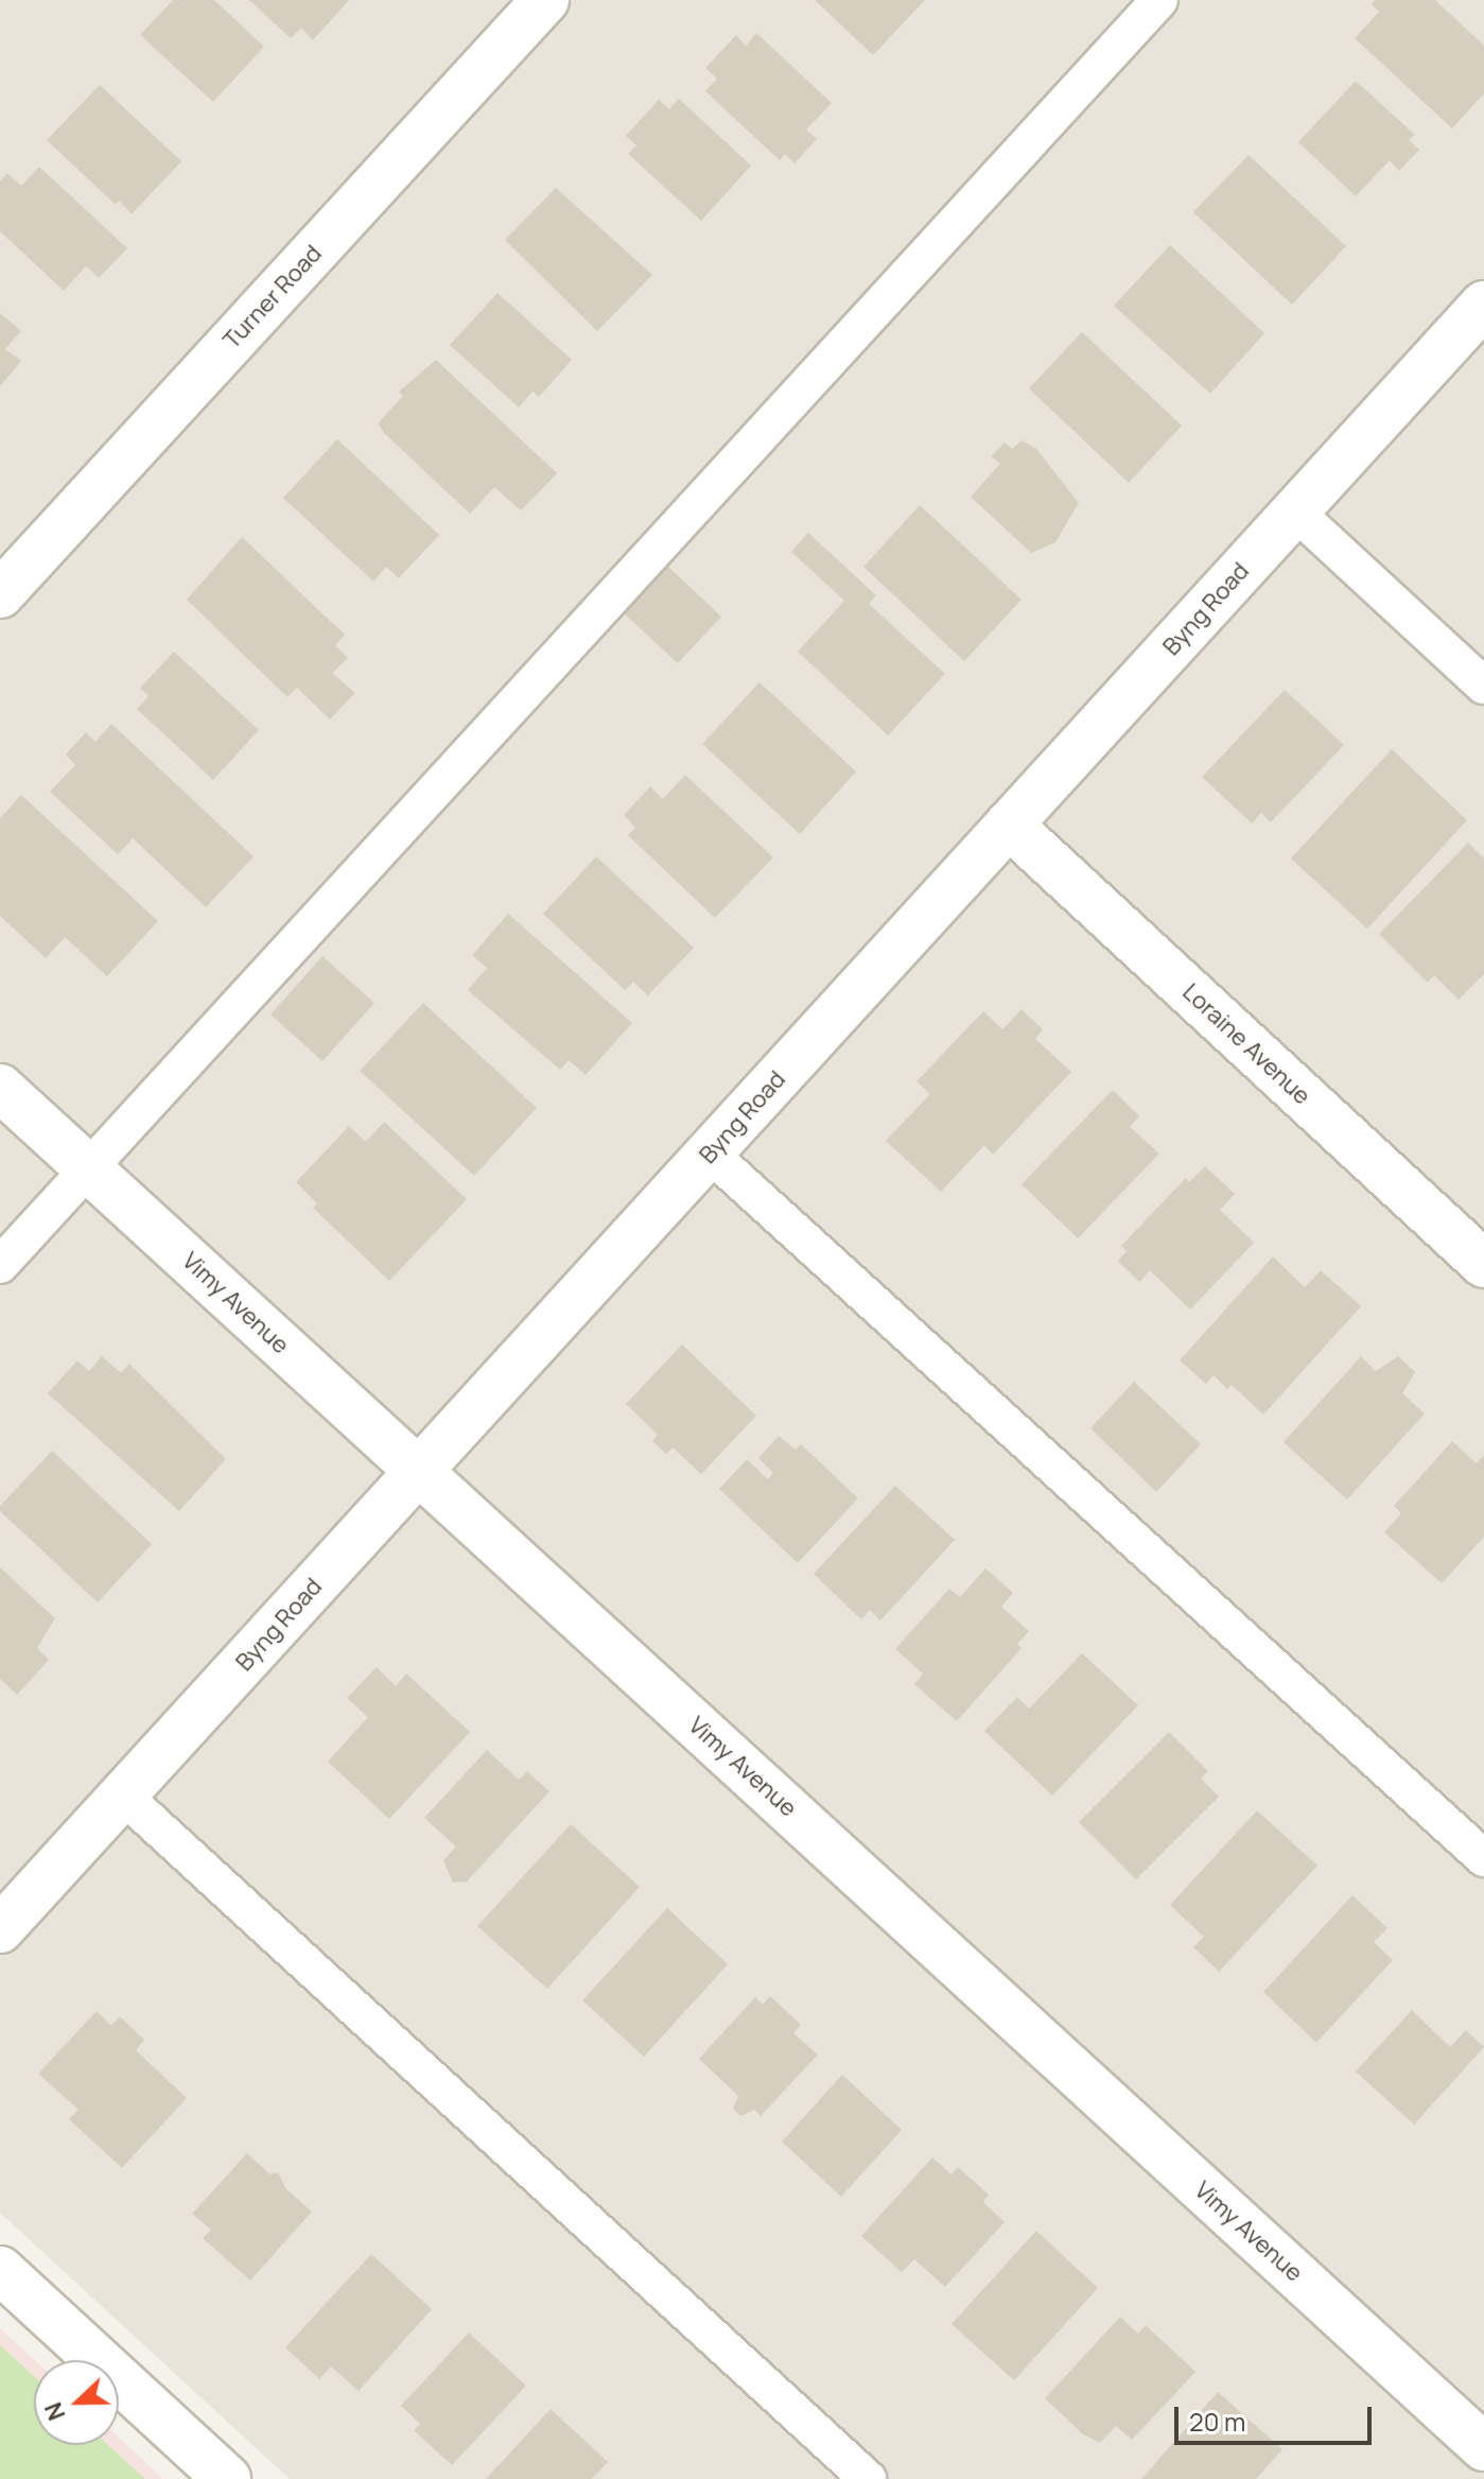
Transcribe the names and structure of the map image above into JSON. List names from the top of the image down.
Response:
{
  "streets": {
    "street": [
      "Turner Road",
      "Byng Road",
      "Loraine Avenue",
      "Vimy Avenue"
    ]
  },
  "crossings": [
    ["Byng Road", "Loraine Avenue"],
    ["Byng Road", "Vimy Avenue"]
  ],
  "scale_bar": "20 m",
  "north": "left"
}
